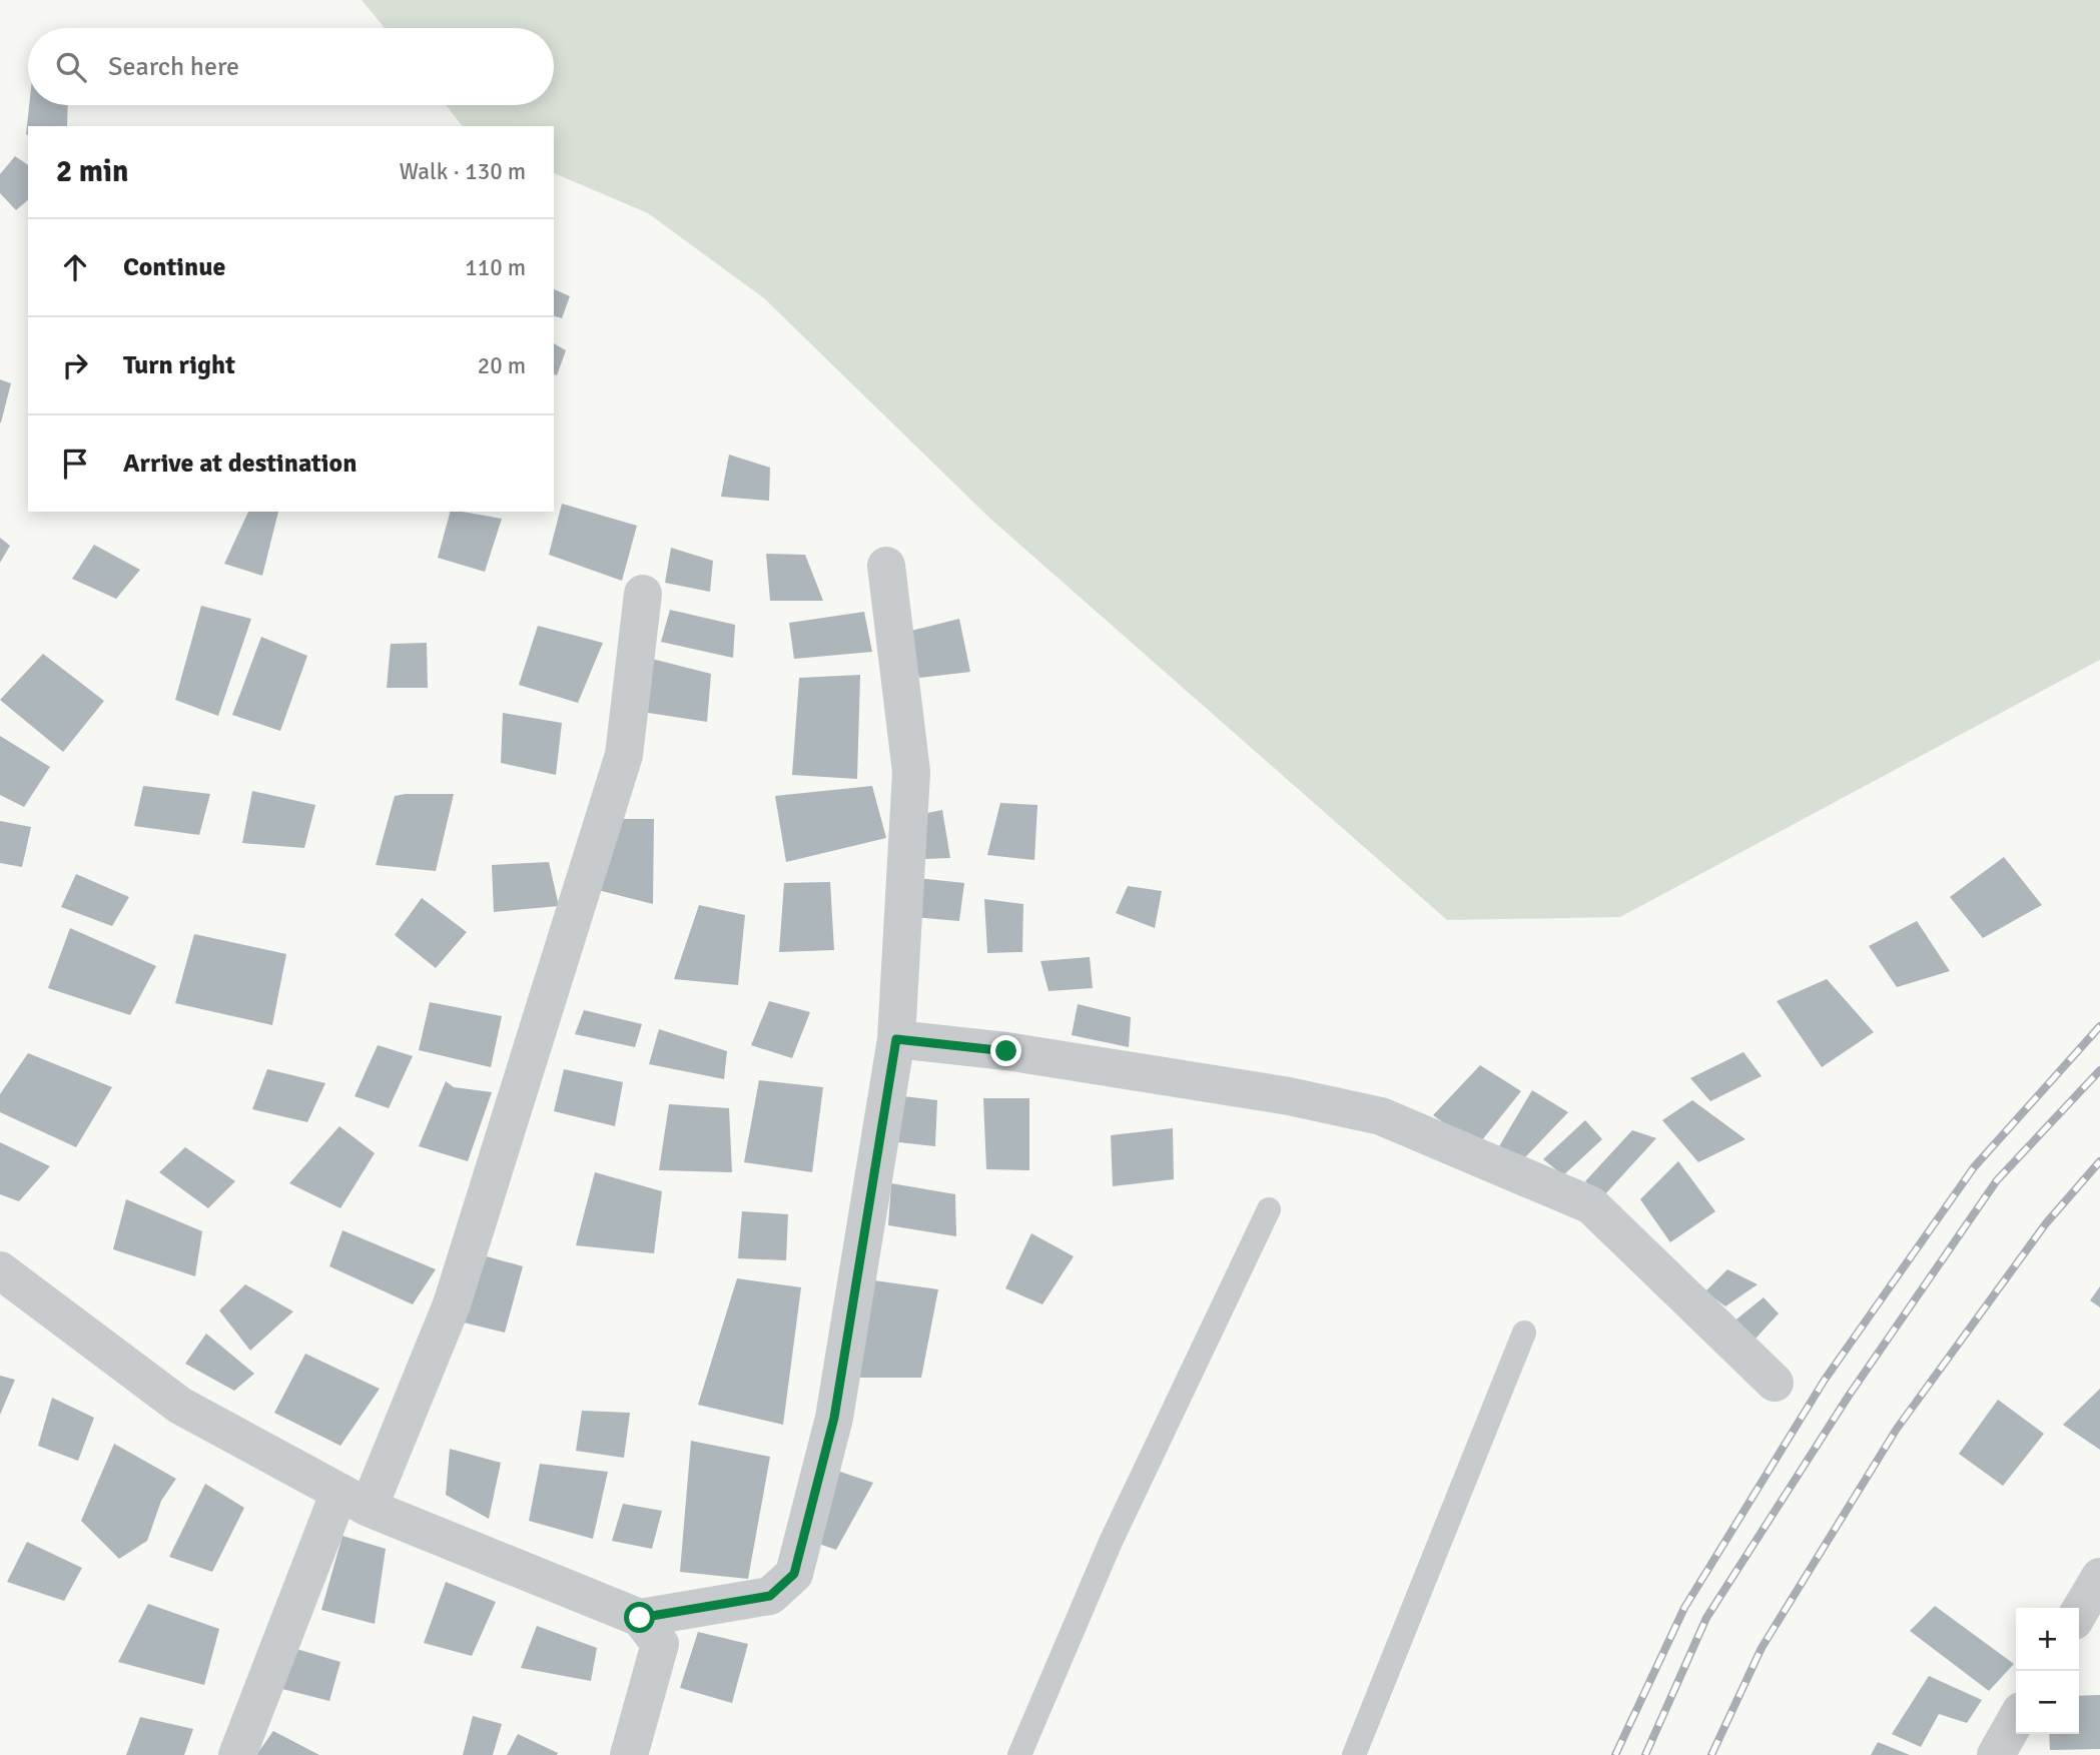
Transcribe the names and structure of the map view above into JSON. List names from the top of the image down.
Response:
{
  "page": {
    "search": "Search here",
    "heading": ["2 min", "Walk · 130 m"],
    "list": [
      ["Continue", "110 m"],
      ["Turn right", "20 m"],
      "Arrive at destination"
    ],
    "map_buttons": ["+", "−"]
  }
}
